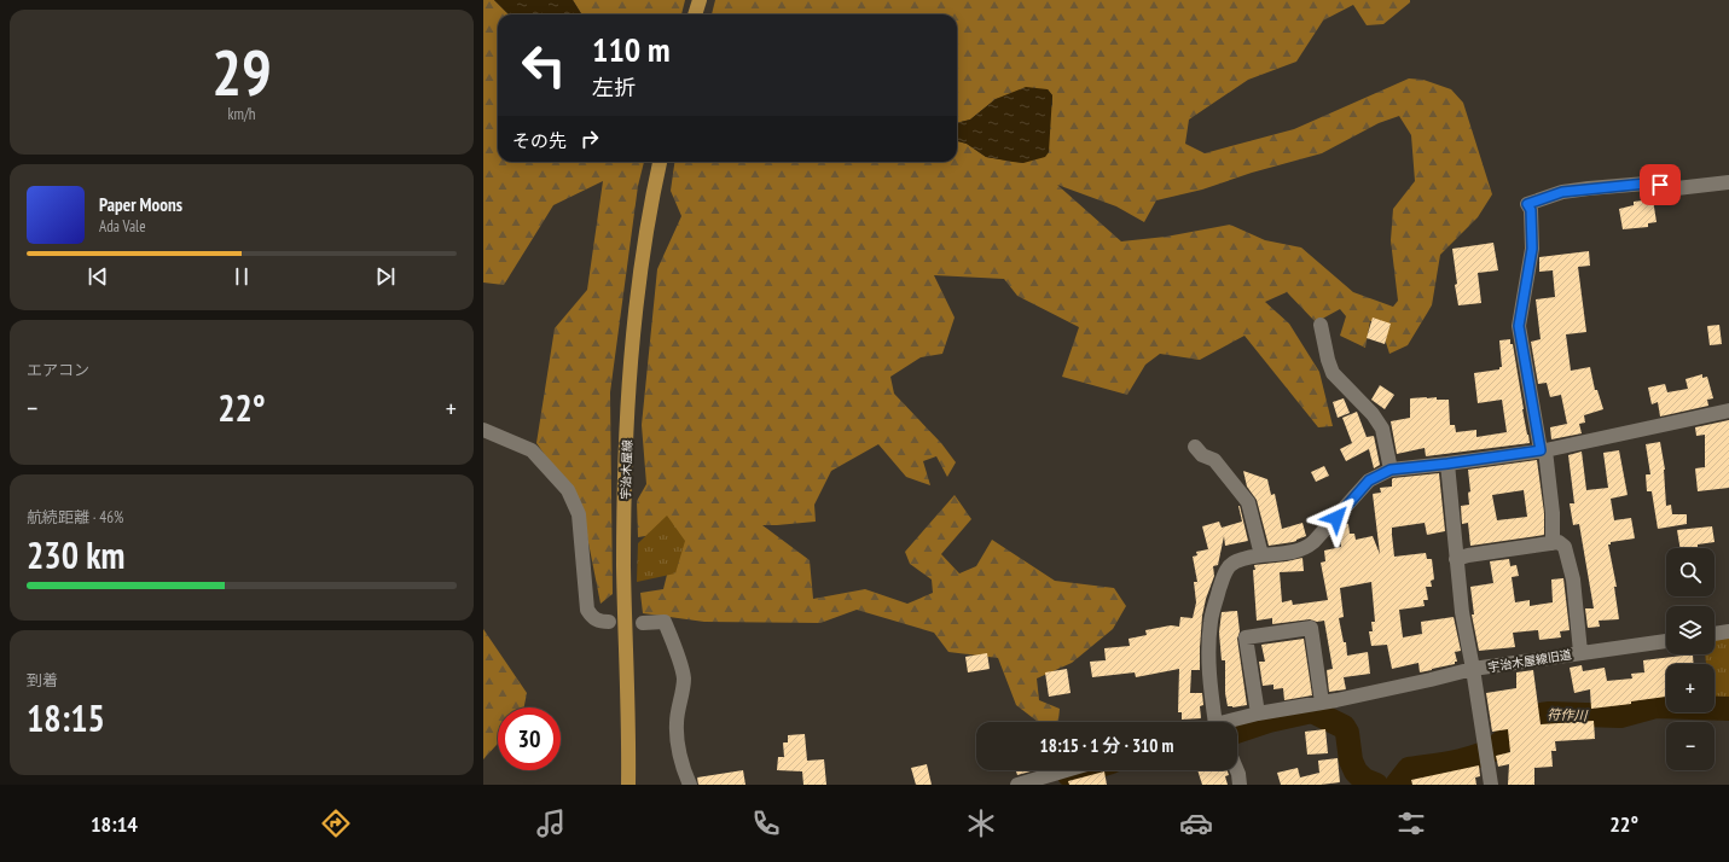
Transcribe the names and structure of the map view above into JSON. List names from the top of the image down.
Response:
{
  "streets": {
    "main road": ["宇治木屋線"],
    "street": ["宇治木屋線旧道"]
  },
  "water": ["符作川"],
  "page": {
    "tile": [
      ["29", "km/h"],
      "エアコン",
      ["航続距離 · 46%", "230 km"],
      ["到着", "18:15"]
    ],
    "turn": ["110 m", "左折"],
    "then": "その先",
    "song": ["Paper Moons", "Ada Vale"],
    "heat": ["−", "22°", "+"],
    "map_buttons": ["+", "−"],
    "limit": "30",
    "trip": "18:15 · 1 分 · 310 m",
    "tabs": ["18:14", "22°"]
  }
}
